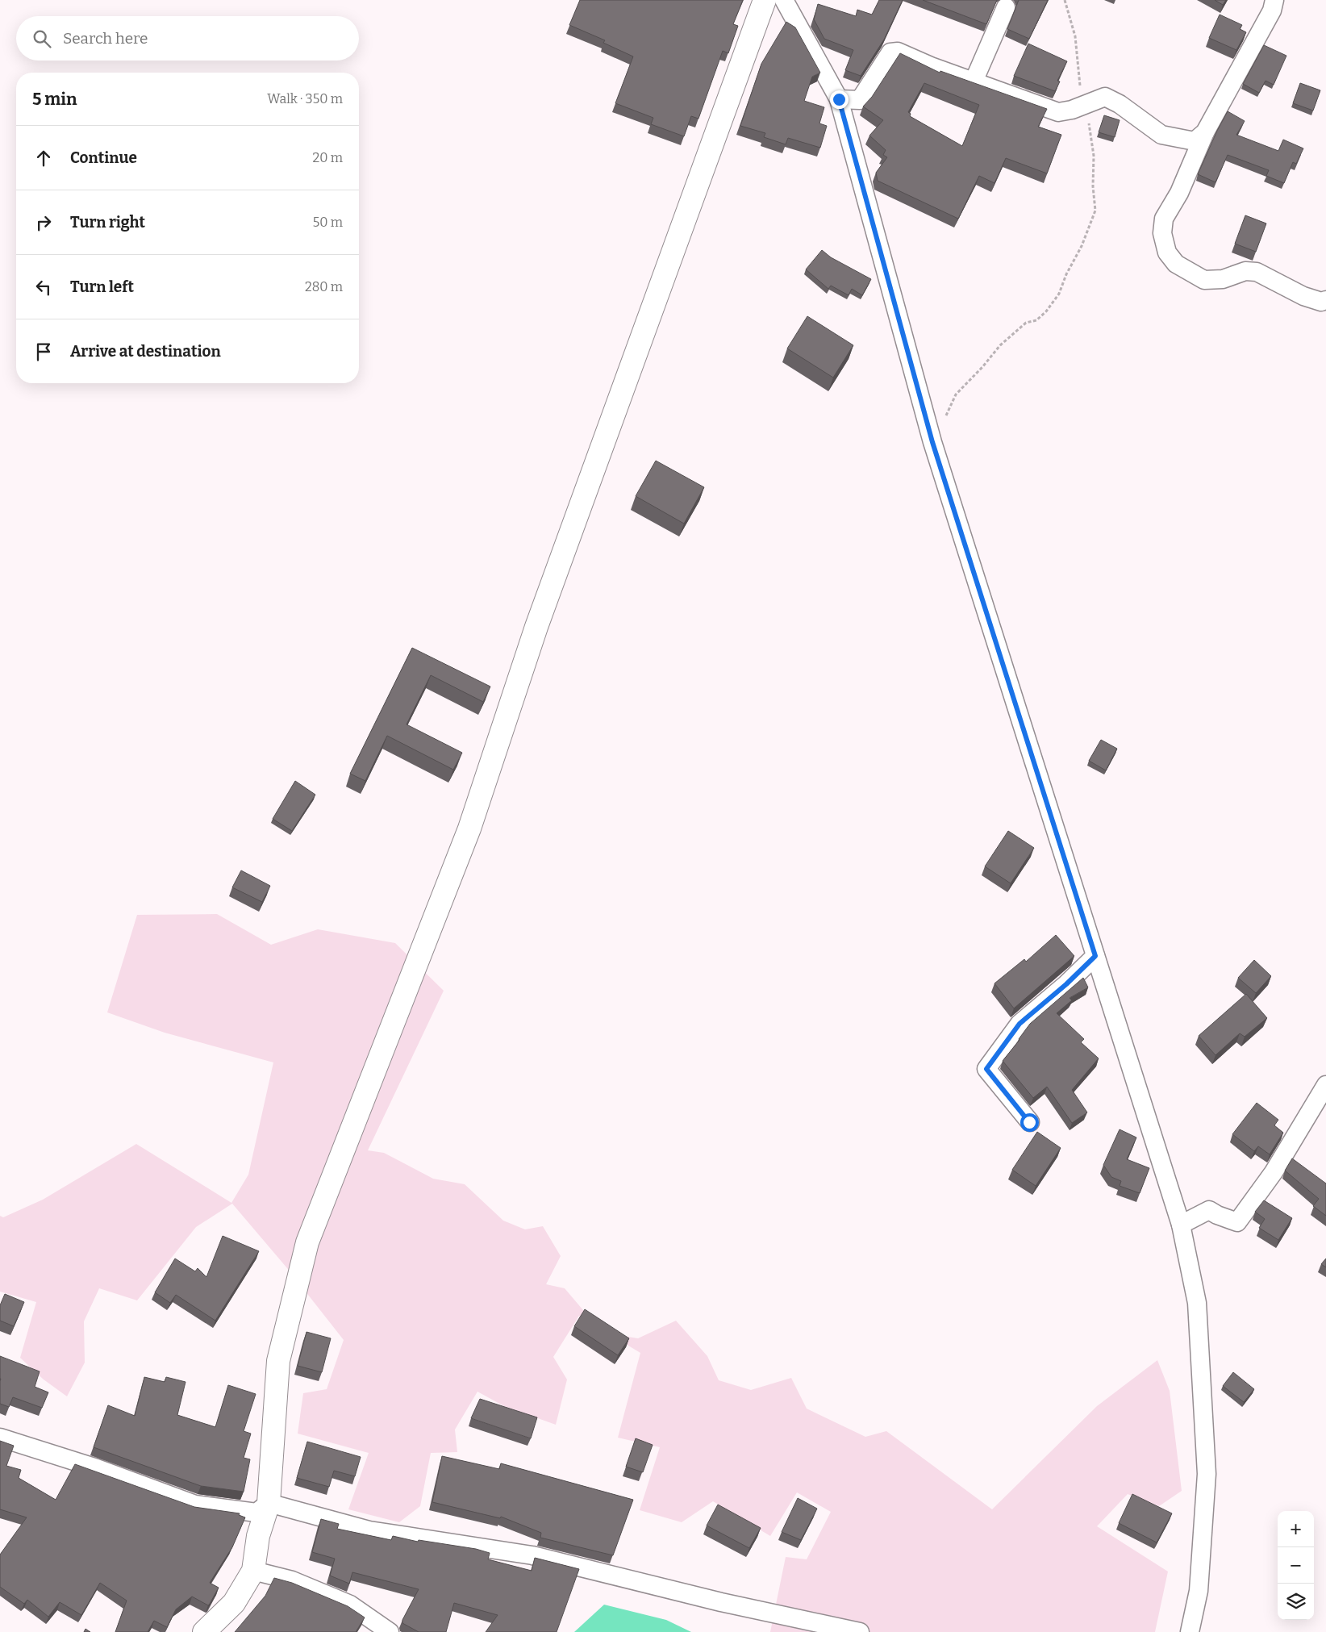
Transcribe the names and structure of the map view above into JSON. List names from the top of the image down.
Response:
{
  "page": {
    "search": "Search here",
    "heading": ["5 min", "Walk · 350 m"],
    "list": [
      ["Continue", "20 m"],
      ["Turn right", "50 m"],
      ["Turn left", "280 m"],
      "Arrive at destination"
    ],
    "map_buttons": ["+", "−"]
  }
}
